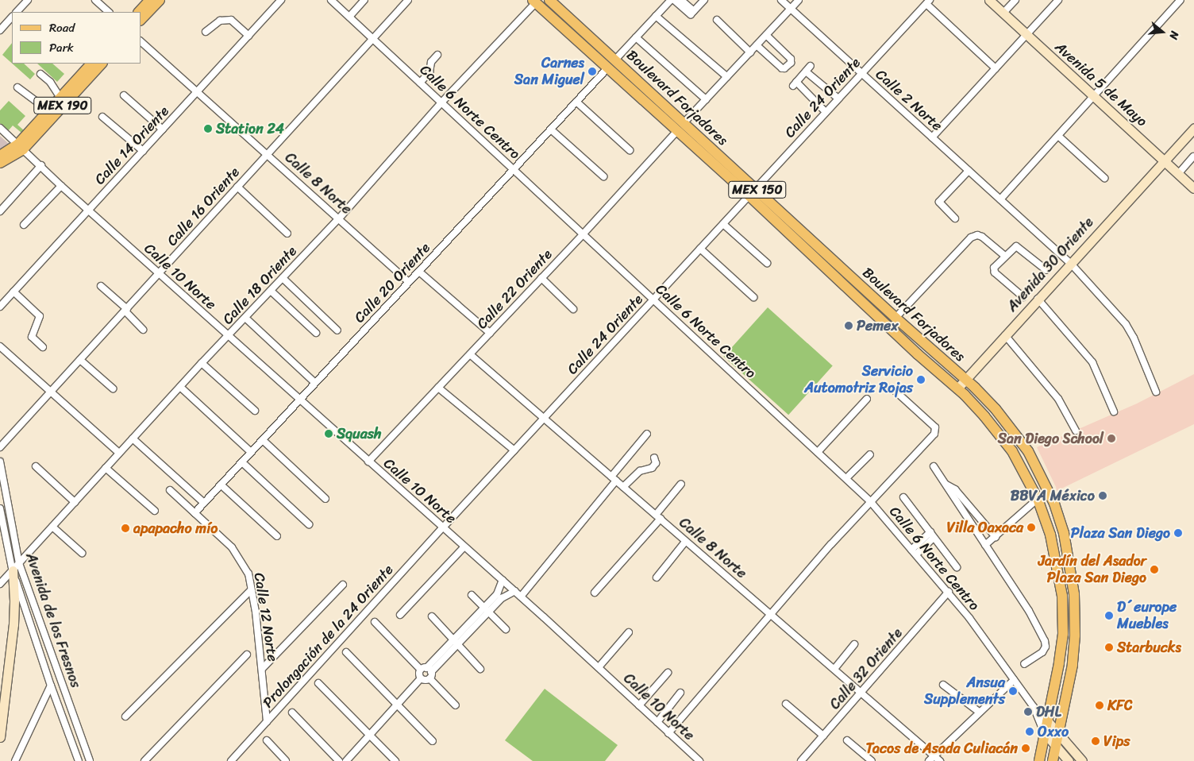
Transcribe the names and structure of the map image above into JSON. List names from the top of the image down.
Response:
{
  "streets": {
    "main road": ["Boulevard Forjadores", "MEX 190", "MEX 150"],
    "street": [
      "Avenida 5 de Mayo",
      "Calle 24 Oriente",
      "Calle 2 Norte",
      "Calle 6 Norte Centro",
      "Calle 14 Oriente",
      "Calle 8 Norte",
      "Calle 16 Oriente",
      "Avenida 30 Oriente",
      "Calle 10 Norte",
      "Calle 20 Oriente",
      "Calle 18 Oriente",
      "Calle 22 Oriente",
      "Calle 12 Norte",
      "Avenida de los Fresnos",
      "Prolongación de la 24 Oriente",
      "Calle 32 Oriente"
    ]
  },
  "crossings": [
    ["Avenida 5 de Mayo", "Avenida 30 Oriente"],
    ["Boulevard Forjadores", "Calle 24 Oriente"],
    ["Boulevard Forjadores", "Calle 6 Norte Centro"],
    ["Boulevard Forjadores", "MEX 150"],
    ["Boulevard Forjadores", "Avenida 30 Oriente"],
    ["Boulevard Forjadores", "Calle 20 Oriente"],
    ["Boulevard Forjadores", "Calle 18 Oriente"],
    ["Boulevard Forjadores", "Calle 22 Oriente"],
    ["Calle 24 Oriente", "Calle 2 Norte"],
    ["Calle 24 Oriente", "Calle 6 Norte Centro"],
    ["Calle 24 Oriente", "Calle 8 Norte"],
    ["Calle 24 Oriente", "Calle 10 Norte"],
    ["Calle 24 Oriente", "Prolongación de la 24 Oriente"],
    ["Calle 2 Norte", "Avenida 30 Oriente"],
    ["MEX 190", "Calle 10 Norte"],
    ["Calle 6 Norte Centro", "MEX 150"],
    ["Calle 6 Norte Centro", "Calle 16 Oriente"],
    ["Calle 6 Norte Centro", "Calle 20 Oriente"],
    ["Calle 6 Norte Centro", "Calle 18 Oriente"],
    ["Calle 6 Norte Centro", "Calle 22 Oriente"],
    ["Calle 6 Norte Centro", "Calle 32 Oriente"],
    ["Calle 14 Oriente", "Calle 8 Norte"],
    ["Calle 14 Oriente", "Calle 10 Norte"],
    ["Calle 8 Norte", "Calle 16 Oriente"],
    ["Calle 8 Norte", "Calle 20 Oriente"],
    ["Calle 8 Norte", "Calle 18 Oriente"],
    ["Calle 8 Norte", "Calle 22 Oriente"],
    ["Calle 8 Norte", "Calle 32 Oriente"],
    ["Calle 16 Oriente", "Calle 10 Norte"],
    ["Calle 10 Norte", "Calle 20 Oriente"],
    ["Calle 10 Norte", "Calle 18 Oriente"],
    ["Calle 10 Norte", "Calle 22 Oriente"],
    ["Calle 10 Norte", "Prolongación de la 24 Oriente"],
    ["Calle 20 Oriente", "Calle 12 Norte"],
    ["Calle 18 Oriente", "Avenida de los Fresnos"],
    ["Calle 12 Norte", "Prolongación de la 24 Oriente"]
  ],
  "places": [
    "Carnes San Miguel",
    "Station 24",
    "Pemex",
    "Servicio Automotriz Rojas",
    "Squash",
    "San Diego School",
    "BBVA México",
    "Villa Oaxaca",
    "apapacho mío",
    "Plaza San Diego",
    "Jardín del Asador Plaza San Diego",
    "D´europe Muebles",
    "Starbucks",
    "Ansua Supplements",
    "KFC",
    "DHL",
    "Oxxo",
    "Vips",
    "Tacos de Asada Culiacán"
  ],
  "legend": ["Road", "Park"],
  "north": "right"
}
